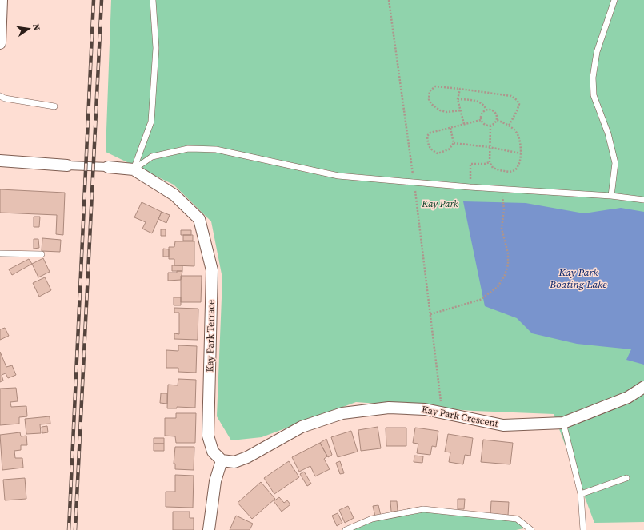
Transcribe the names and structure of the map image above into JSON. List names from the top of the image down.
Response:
{
  "streets": {
    "street": ["Kay Park Terrace", "Kay Park Crescent"]
  },
  "crossings": [
    ["Kay Park Terrace", "Kay Park Crescent"]
  ],
  "water": ["Kay Park Boating Lake"],
  "parks": ["Kay Park"],
  "north": "right"
}
